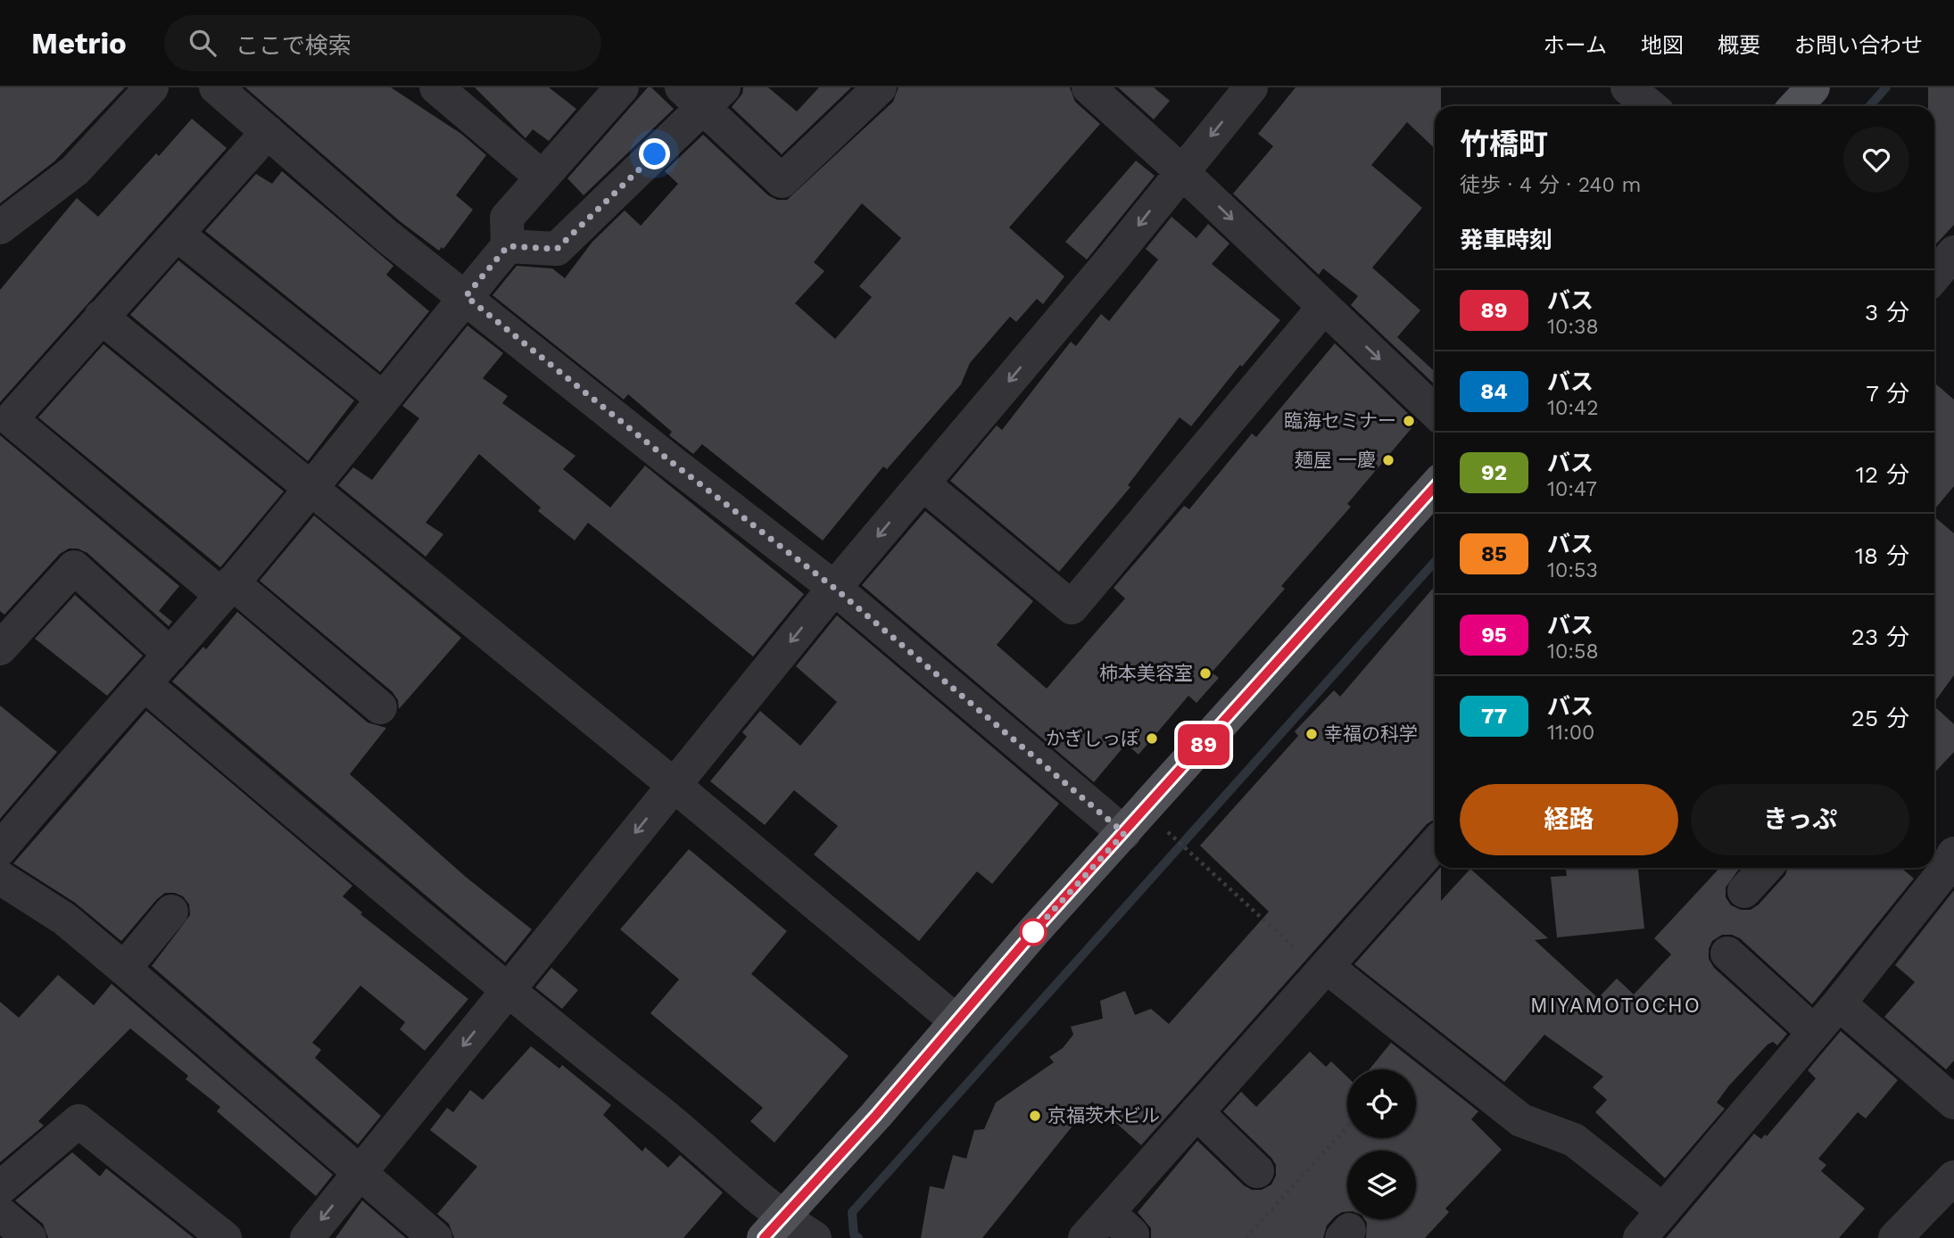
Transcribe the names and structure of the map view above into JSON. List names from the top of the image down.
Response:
{
  "districts": ["MIYAMOTOCHO"],
  "places": [
    "臨海セミナー",
    "麺屋 一慶",
    "柿本美容室",
    "幸福の科学",
    "かぎしっぽ",
    "京福茨木ビル"
  ],
  "lines": ["bus line 89"],
  "page": {
    "header": "Metrio",
    "search": "ここで検索",
    "nav": [
      "ホーム",
      "地図",
      "概要",
      "お問い合わせ"
    ],
    "on_map": "89",
    "heading": [
      ["竹橋町", "徒歩 · 4 分 · 240 m"],
      "発車時刻"
    ],
    "list": [
      {
        "mark": "89",
        "name": "バス",
        "note": "10:38",
        "value": "3 分"
      },
      {
        "mark": "84",
        "name": "バス",
        "note": "10:42",
        "value": "7 分"
      },
      {
        "mark": "92",
        "name": "バス",
        "note": "10:47",
        "value": "12 分"
      },
      {
        "mark": "85",
        "name": "バス",
        "note": "10:53",
        "value": "18 分"
      },
      {
        "mark": "95",
        "name": "バス",
        "note": "10:58",
        "value": "23 分"
      },
      {
        "mark": "77",
        "name": "バス",
        "note": "11:00",
        "value": "25 分"
      }
    ],
    "buttons": ["経路", "きっぷ"]
  }
}
